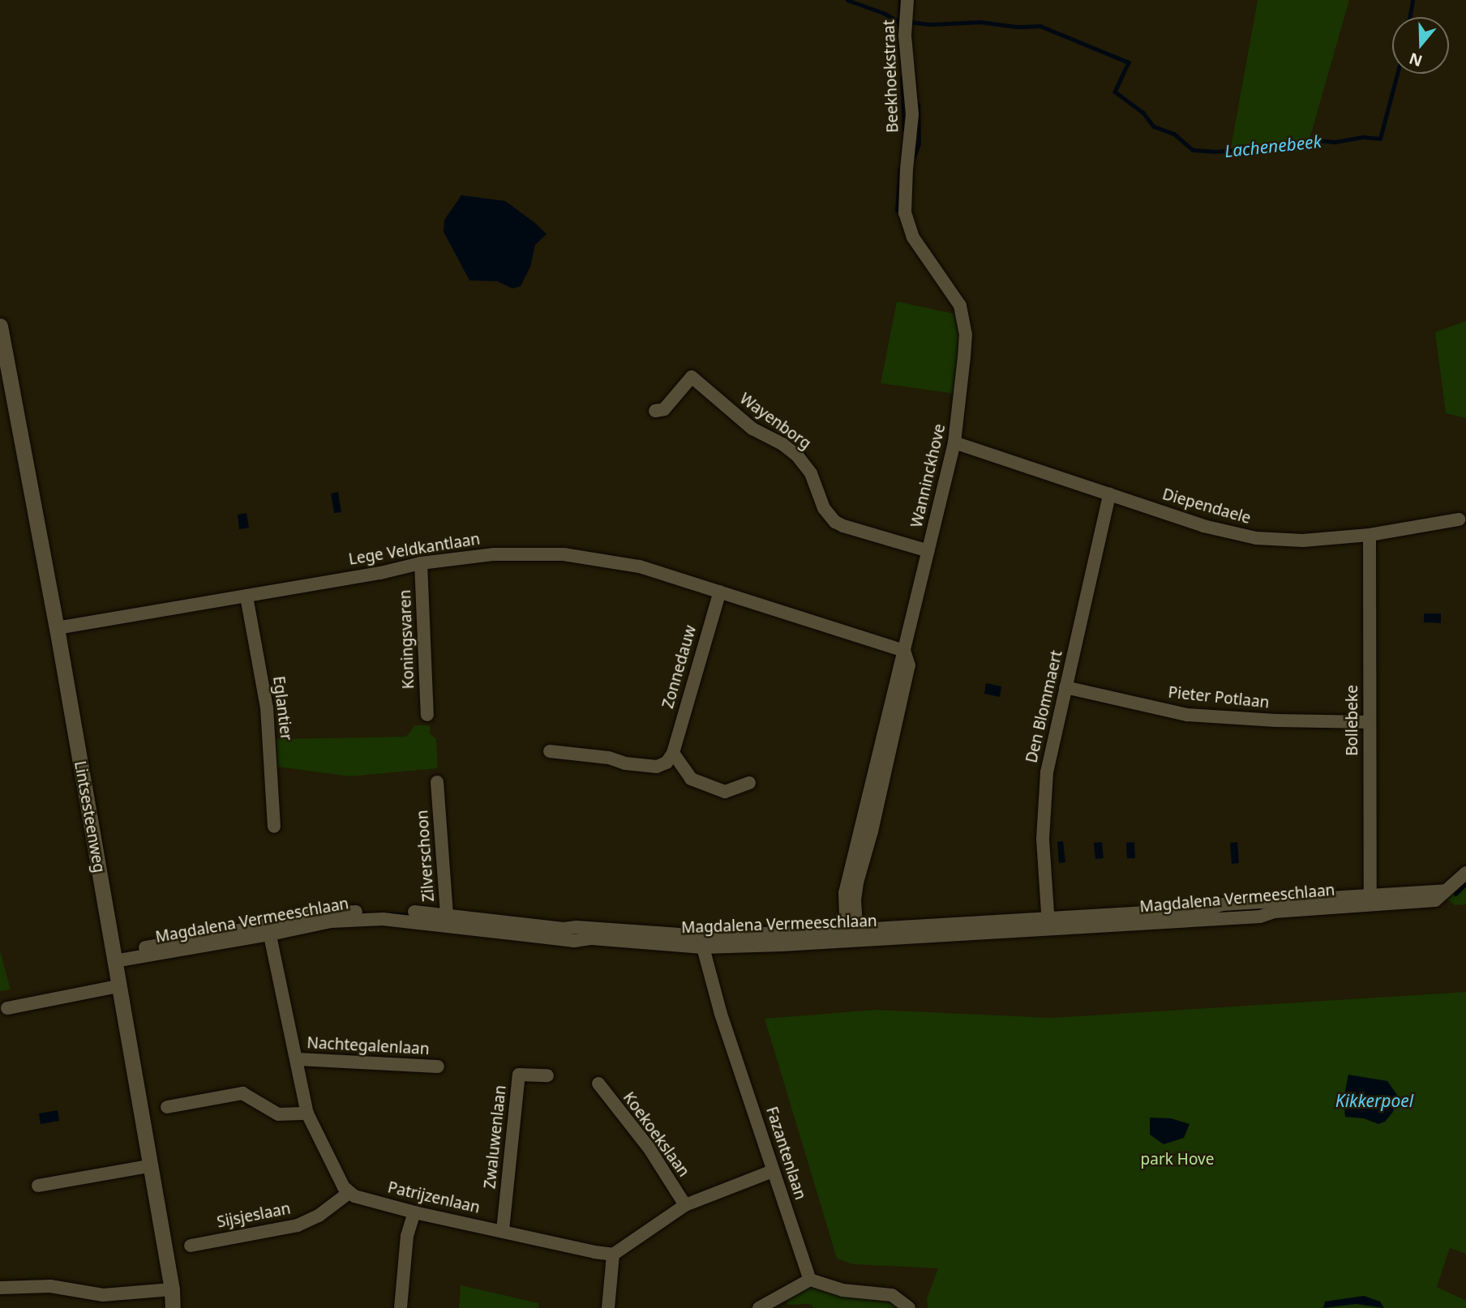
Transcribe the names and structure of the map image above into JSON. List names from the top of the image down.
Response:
{
  "streets": {
    "street": [
      "Beekhoekstraat",
      "Wayenborg",
      "Wanninckhove",
      "Diependaele",
      "Lege Veldkantlaan",
      "Koningsvaren",
      "Zonnedauw",
      "Pieter Potlaan",
      "Den Blommaert",
      "Eglantier",
      "Bollebeke",
      "Lintsesteenweg",
      "Zilverschoon",
      "Magdalena Vermeeschlaan",
      "Nachtegalenlaan",
      "Koekoekslaan",
      "Zwaluwenlaan",
      "Fazantenlaan",
      "Patrijzenlaan",
      "Sijsjeslaan"
    ]
  },
  "crossings": [
    ["Beekhoekstraat", "Wanninckhove"],
    ["Wayenborg", "Wanninckhove"],
    ["Wanninckhove", "Diependaele"],
    ["Wanninckhove", "Lege Veldkantlaan"],
    ["Wanninckhove", "Magdalena Vermeeschlaan"],
    ["Diependaele", "Den Blommaert"],
    ["Diependaele", "Bollebeke"],
    ["Lege Veldkantlaan", "Koningsvaren"],
    ["Lege Veldkantlaan", "Zonnedauw"],
    ["Lege Veldkantlaan", "Eglantier"],
    ["Lege Veldkantlaan", "Lintsesteenweg"],
    ["Pieter Potlaan", "Den Blommaert"],
    ["Pieter Potlaan", "Bollebeke"],
    ["Den Blommaert", "Magdalena Vermeeschlaan"],
    ["Bollebeke", "Magdalena Vermeeschlaan"],
    ["Lintsesteenweg", "Magdalena Vermeeschlaan"],
    ["Zilverschoon", "Magdalena Vermeeschlaan"],
    ["Magdalena Vermeeschlaan", "Fazantenlaan"],
    ["Zwaluwenlaan", "Patrijzenlaan"],
    ["Patrijzenlaan", "Sijsjeslaan"]
  ],
  "water": ["Lachenebeek", "Kikkerpoel"],
  "parks": ["park Hove"],
  "north": "bottom"
}
